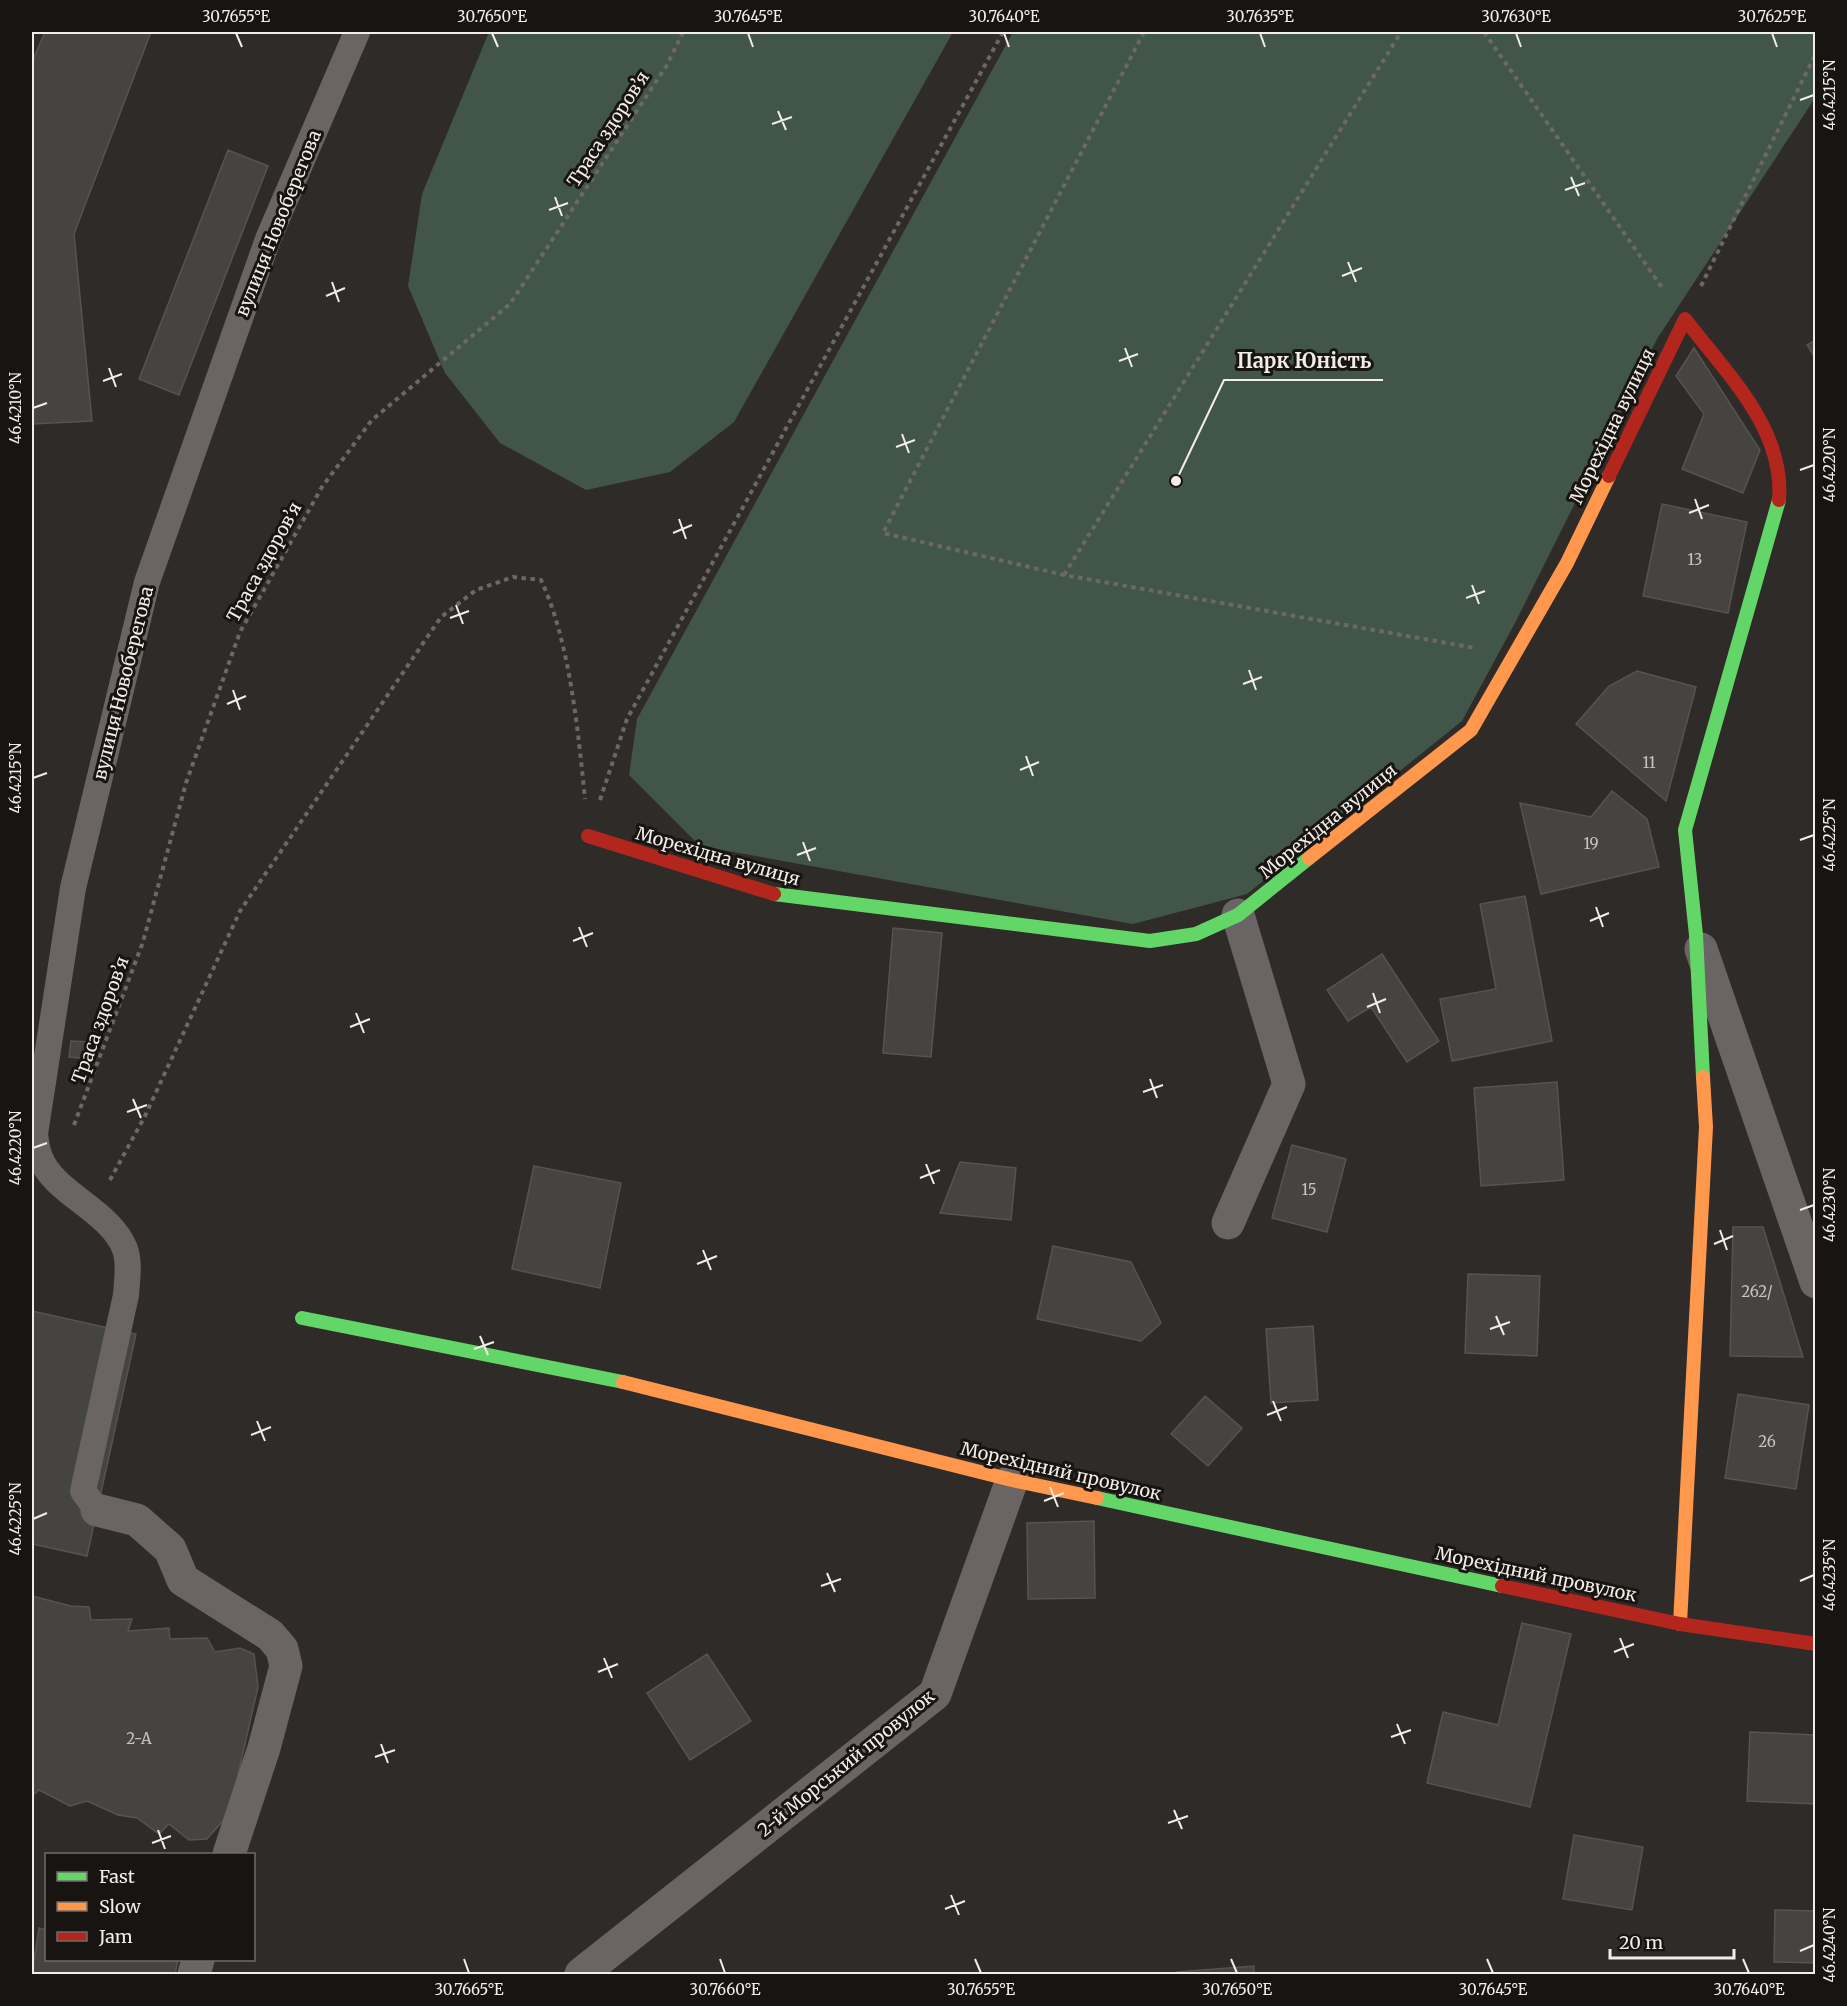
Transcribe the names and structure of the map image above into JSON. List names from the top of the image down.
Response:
{
  "streets": {
    "street": ["Морехідна вулиця", "Морехідний провулок", "2-й Морський провулок"],
    "lane": ["вулиця Новоберегова"],
    "path": ["Траса здоров’я"]
  },
  "crossings": [
    ["Траса здоров’я", "вулиця Новоберегова"],
    ["Морехідний провулок", "2-й Морський провулок"]
  ],
  "places": ["Парк Юність"],
  "house_numbers": [
    "13",
    "11",
    "19",
    "15",
    "262/",
    "26",
    "2-А"
  ],
  "legend": ["Fast", "Slow", "Jam"],
  "scale_bar": "20 m",
  "coordinates": [
    "30.7655°E",
    "30.7650°E",
    "30.7645°E",
    "30.7640°E",
    "30.7635°E",
    "30.7630°E",
    "30.7625°E",
    "46.4215°N",
    "46.4210°N",
    "46.4220°N",
    "46.4225°N",
    "46.4230°N",
    "46.4235°N",
    "46.4240°N",
    "30.7665°E",
    "30.7660°E"
  ]
}
